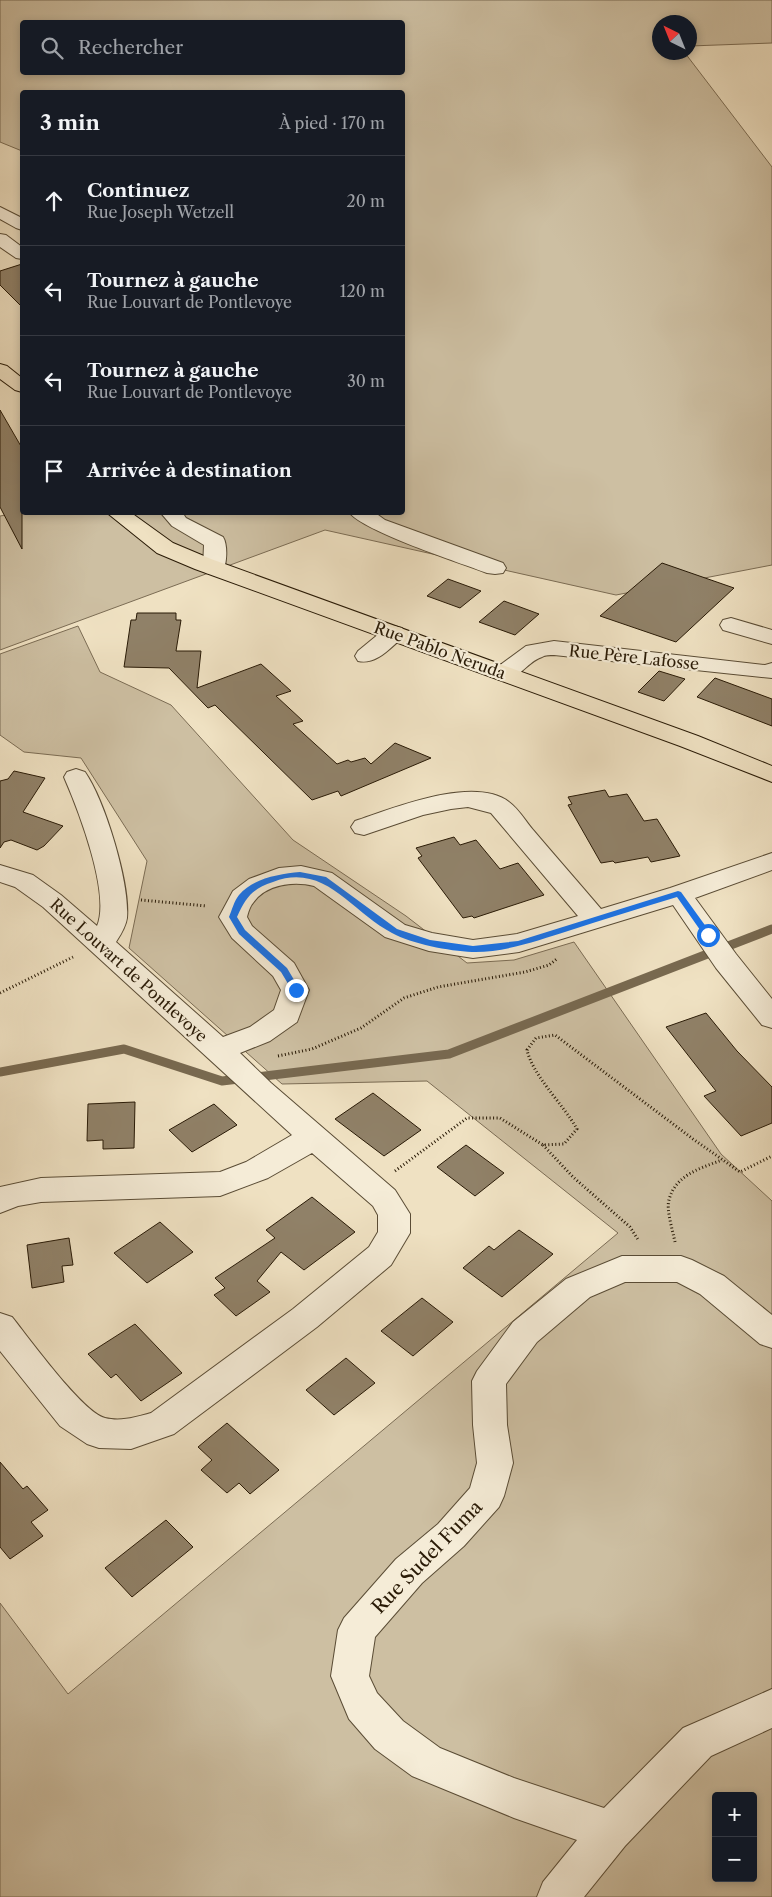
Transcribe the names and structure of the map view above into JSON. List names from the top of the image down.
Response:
{
  "streets": {
    "main road": ["Rue Pablo Neruda"],
    "street": ["Rue Père Lafosse", "Rue Louvart de Pontlevoye", "Rue Sudel Fuma"]
  },
  "crossings": [
    ["Rue Pablo Neruda", "Rue Père Lafosse"]
  ],
  "north": "top left",
  "page": {
    "search": "Rechercher",
    "heading": ["3 min", "À pied · 170 m"],
    "list": [
      ["Continuez", "Rue Joseph Wetzell", "20 m"],
      ["Tournez à gauche", "Rue Louvart de Pontlevoye", "120 m"],
      ["Tournez à gauche", "Rue Louvart de Pontlevoye", "30 m"],
      "Arrivée à destination"
    ],
    "map_buttons": ["+", "−"]
  }
}
